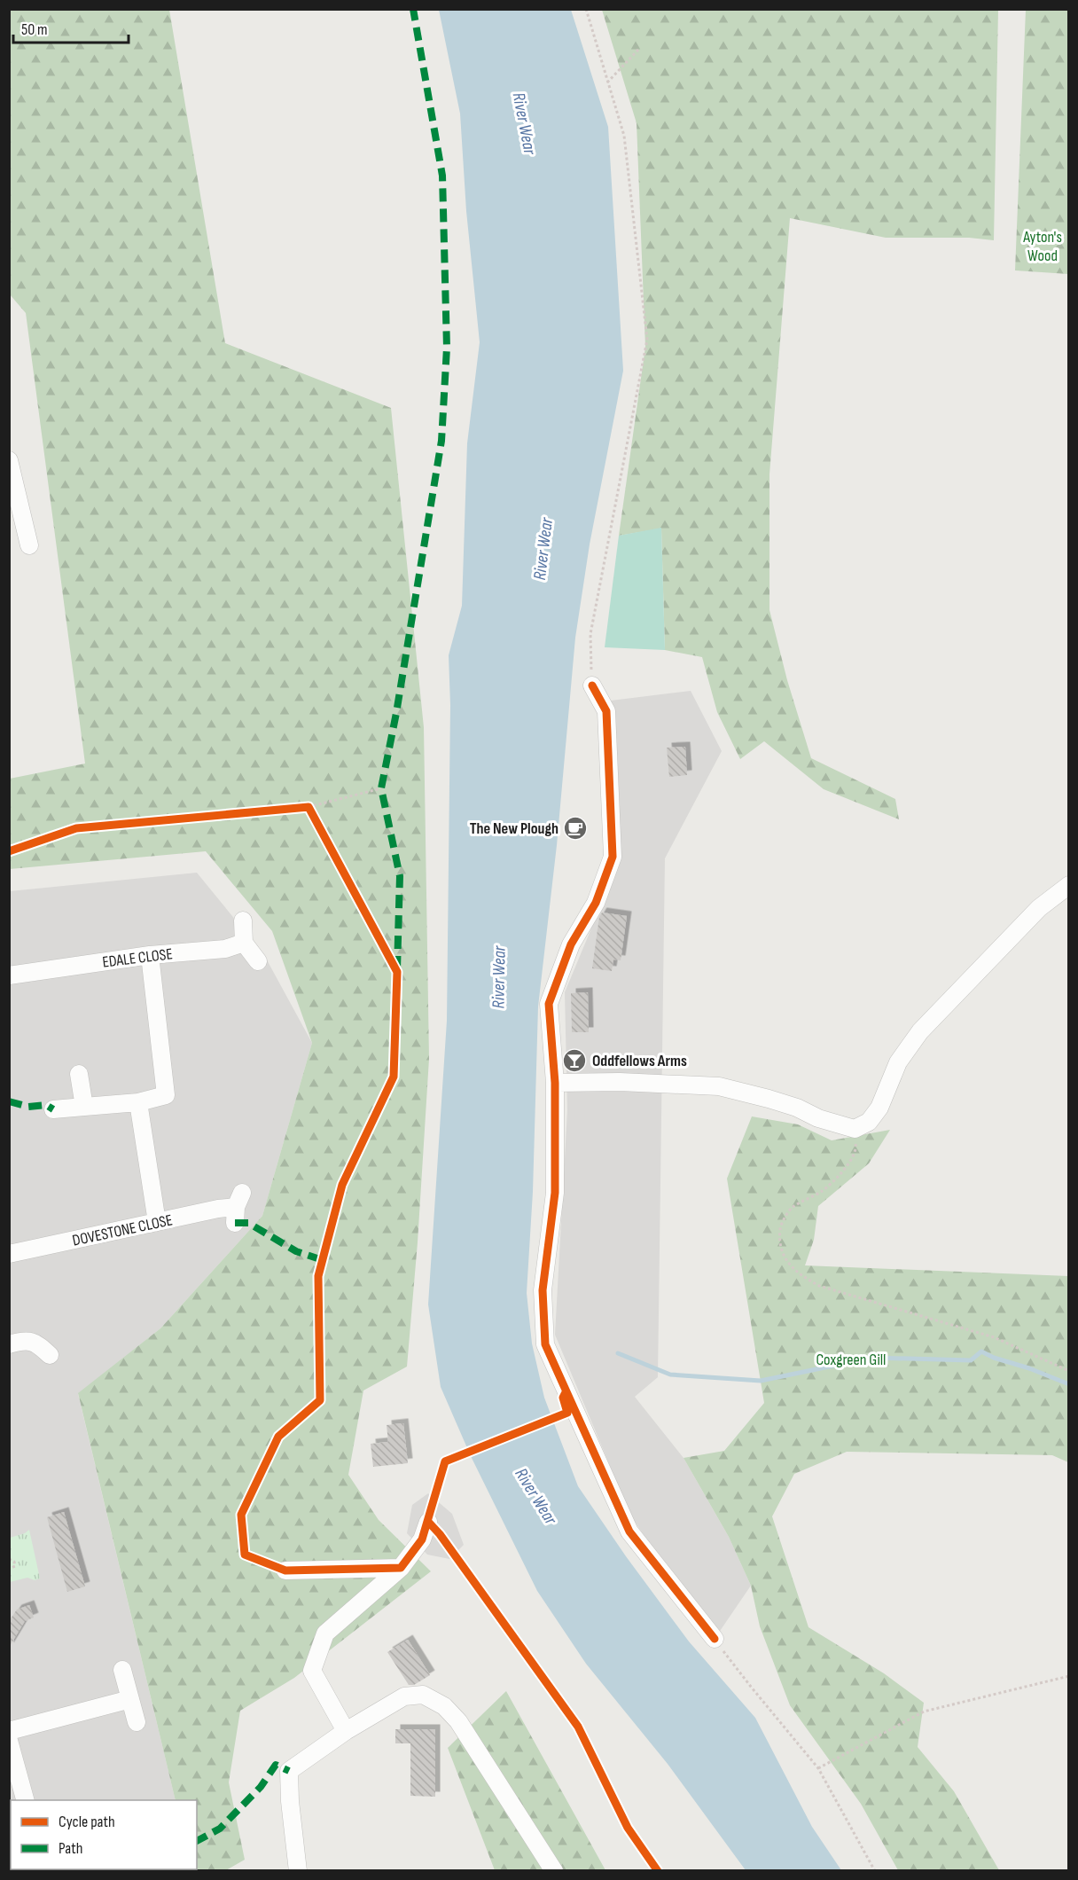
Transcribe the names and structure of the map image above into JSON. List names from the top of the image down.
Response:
{
  "streets": {
    "street": ["EDALE CLOSE", "DOVESTONE CLOSE"]
  },
  "water": ["River Wear"],
  "parks": ["Ayton's Wood", "Coxgreen Gill"],
  "places": {
    "cafe": ["The New Plough"],
    "bar": ["Oddfellows Arms"]
  },
  "legend": ["Cycle path", "Path"],
  "scale_bar": "50 m"
}
